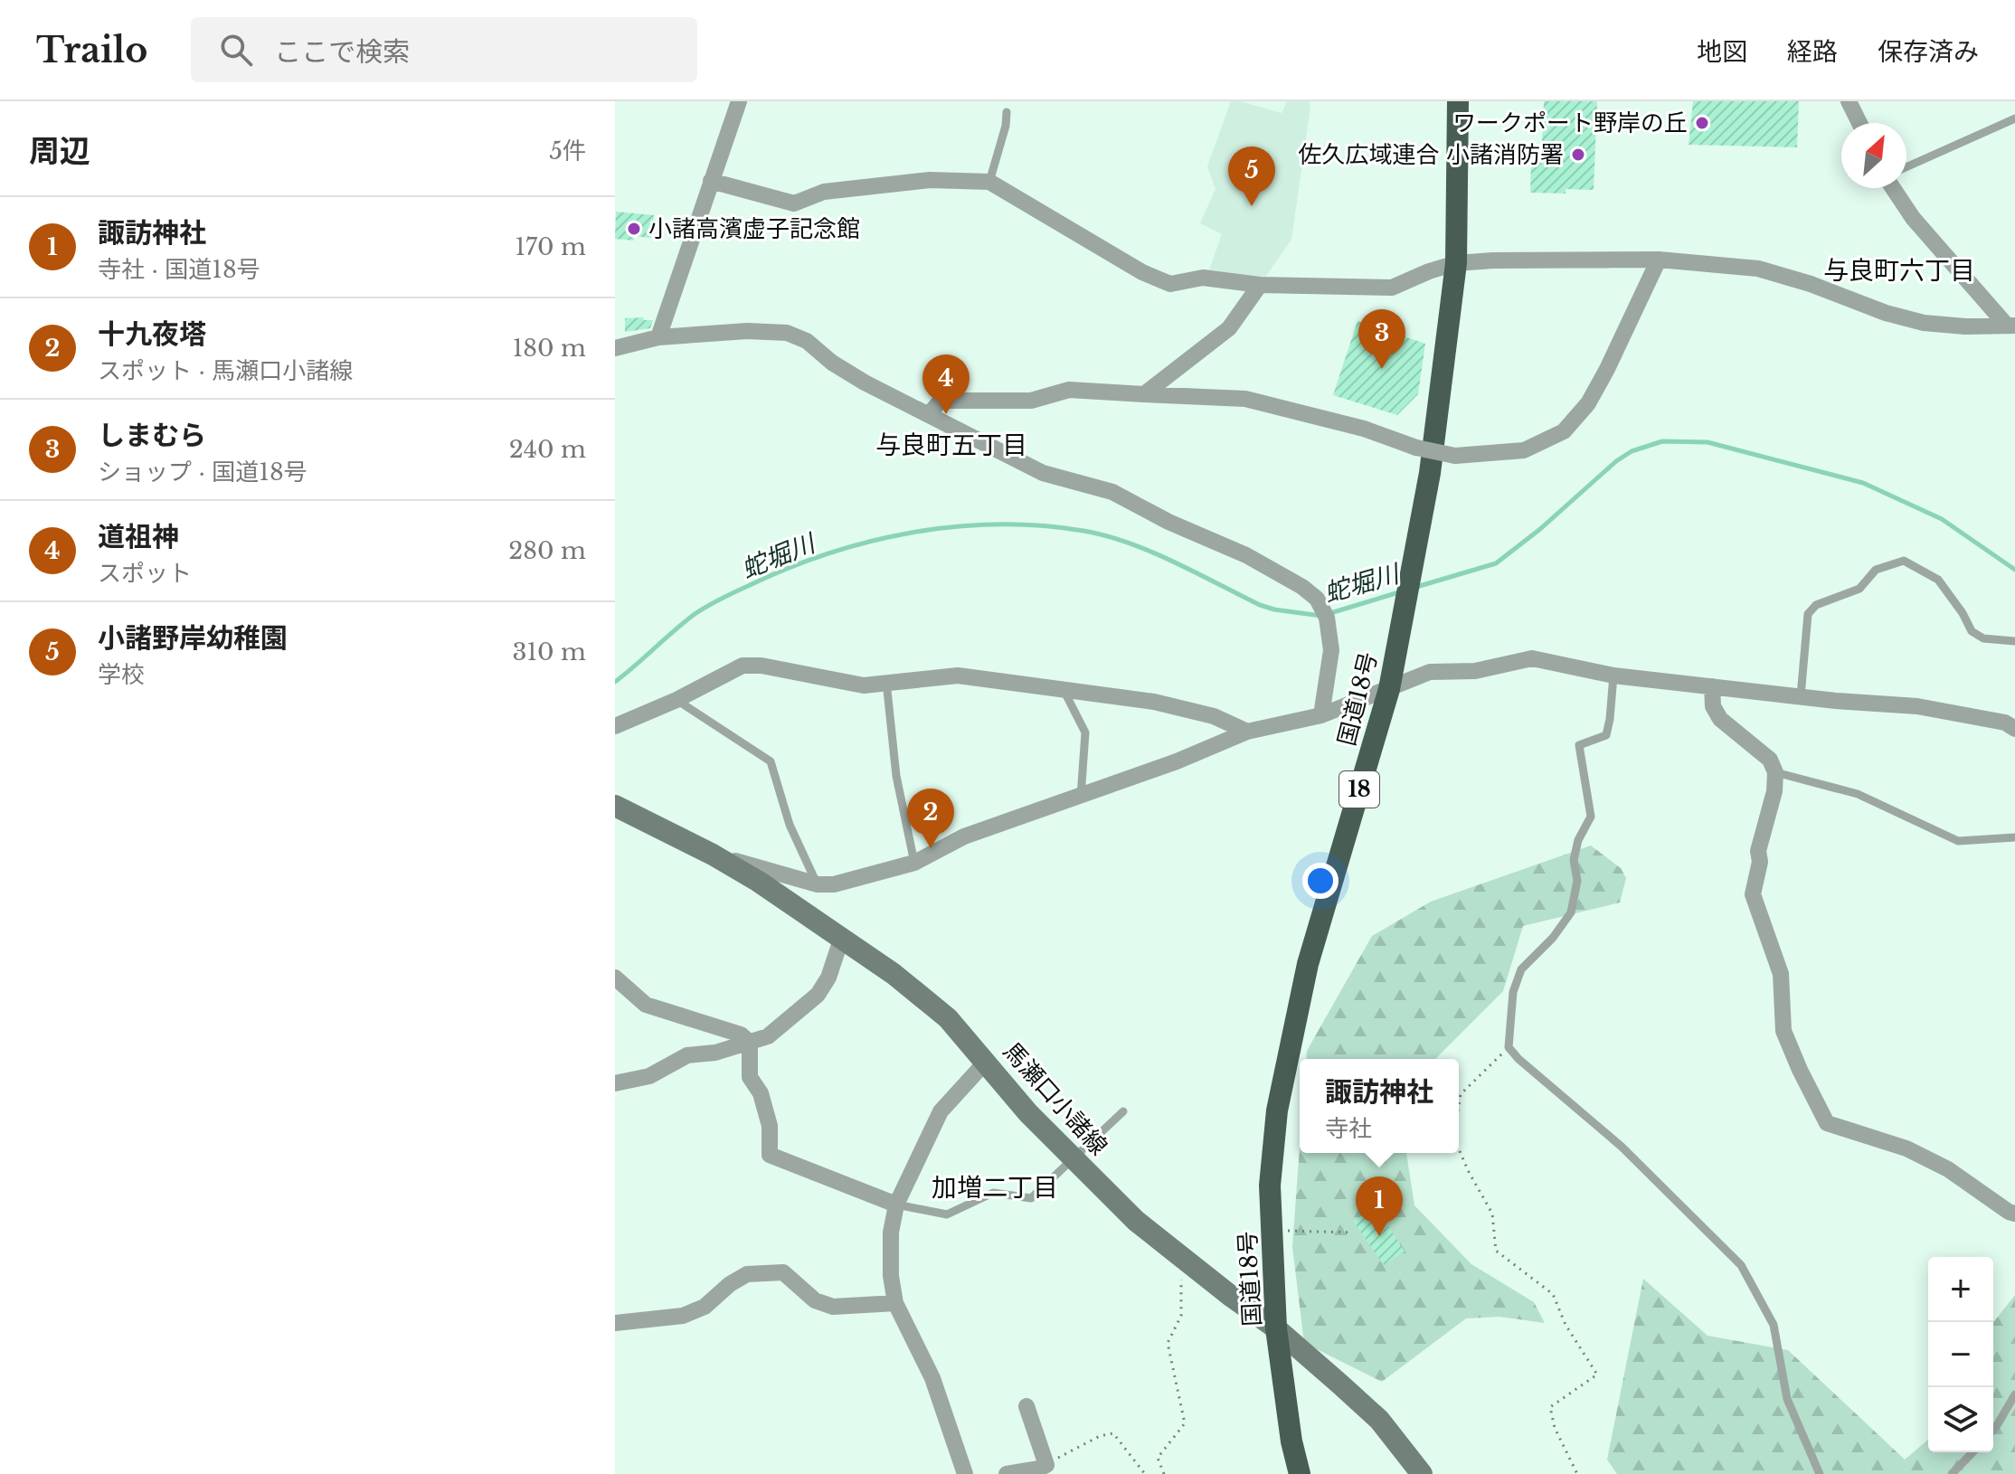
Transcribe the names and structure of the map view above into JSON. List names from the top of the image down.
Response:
{
  "streets": {
    "highway": ["国道18号", "18"],
    "main road": ["馬瀬口小諸線"]
  },
  "crossings": [
    ["国道18号", "馬瀬口小諸線"]
  ],
  "districts": ["与良町六丁目", "与良町五丁目", "加増二丁目"],
  "water": ["蛇堀川"],
  "places": ["ワークポート野岸の丘", "佐久広域連合 小諸消防署", "小諸高濱虚子記念館"],
  "north": "top right",
  "page": {
    "header": "Trailo",
    "search": "ここで検索",
    "nav": ["地図", "経路", "保存済み"],
    "heading": ["周辺", "5件"],
    "pins": [
      "5",
      "3",
      "4",
      "2",
      "1"
    ],
    "list": [
      {
        "mark": "1",
        "name": "諏訪神社",
        "note": "寺社 · 国道18号",
        "value": "170 m"
      },
      {
        "mark": "2",
        "name": "十九夜塔",
        "note": "スポット · 馬瀬口小諸線",
        "value": "180 m"
      },
      {
        "mark": "3",
        "name": "しまむら",
        "note": "ショップ · 国道18号",
        "value": "240 m"
      },
      {
        "mark": "4",
        "name": "道祖神",
        "note": "スポット",
        "value": "280 m"
      },
      {
        "mark": "5",
        "name": "小諸野岸幼稚園",
        "note": "学校",
        "value": "310 m"
      }
    ],
    "popup": ["諏訪神社", "寺社"],
    "map_buttons": ["+", "−"]
  }
}
